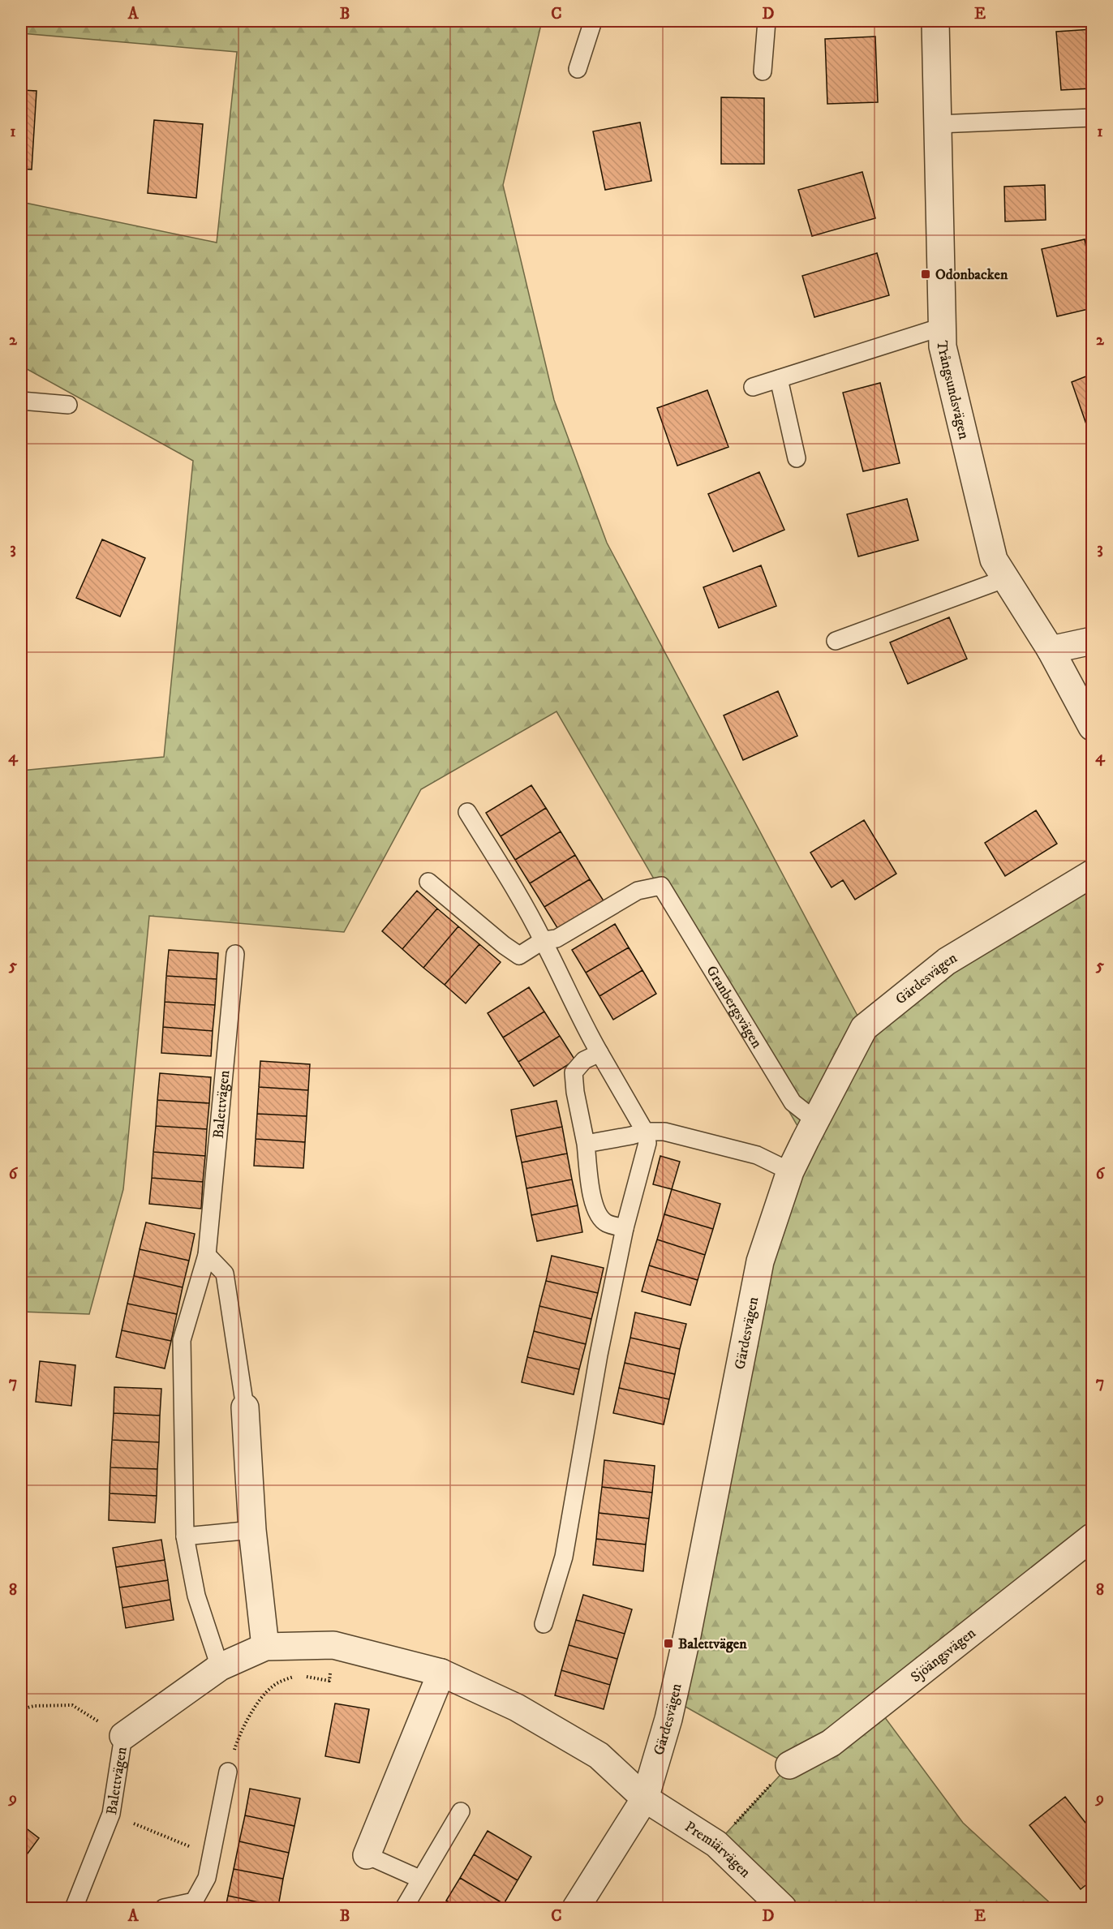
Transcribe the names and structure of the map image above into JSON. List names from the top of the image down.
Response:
{
  "streets": {
    "street": [
      "Trångsundsvägen",
      "Gärdesvägen",
      "Balettvägen",
      "Sjöängsvägen",
      "Premiärvägen"
    ],
    "lane": ["Granbergsvägen"]
  },
  "crossings": [
    ["Gärdesvägen", "Granbergsvägen"],
    ["Gärdesvägen", "Balettvägen"],
    ["Gärdesvägen", "Premiärvägen"],
    ["Balettvägen", "Premiärvägen"]
  ],
  "places": {
    "transit": ["Odonbacken", "Balettvägen"]
  },
  "grid": {
    "columns": [
      "A",
      "B",
      "C",
      "D",
      "E"
    ],
    "rows": [
      "1",
      "2",
      "3",
      "4",
      "5",
      "6",
      "7",
      "8",
      "9"
    ]
  }
}
